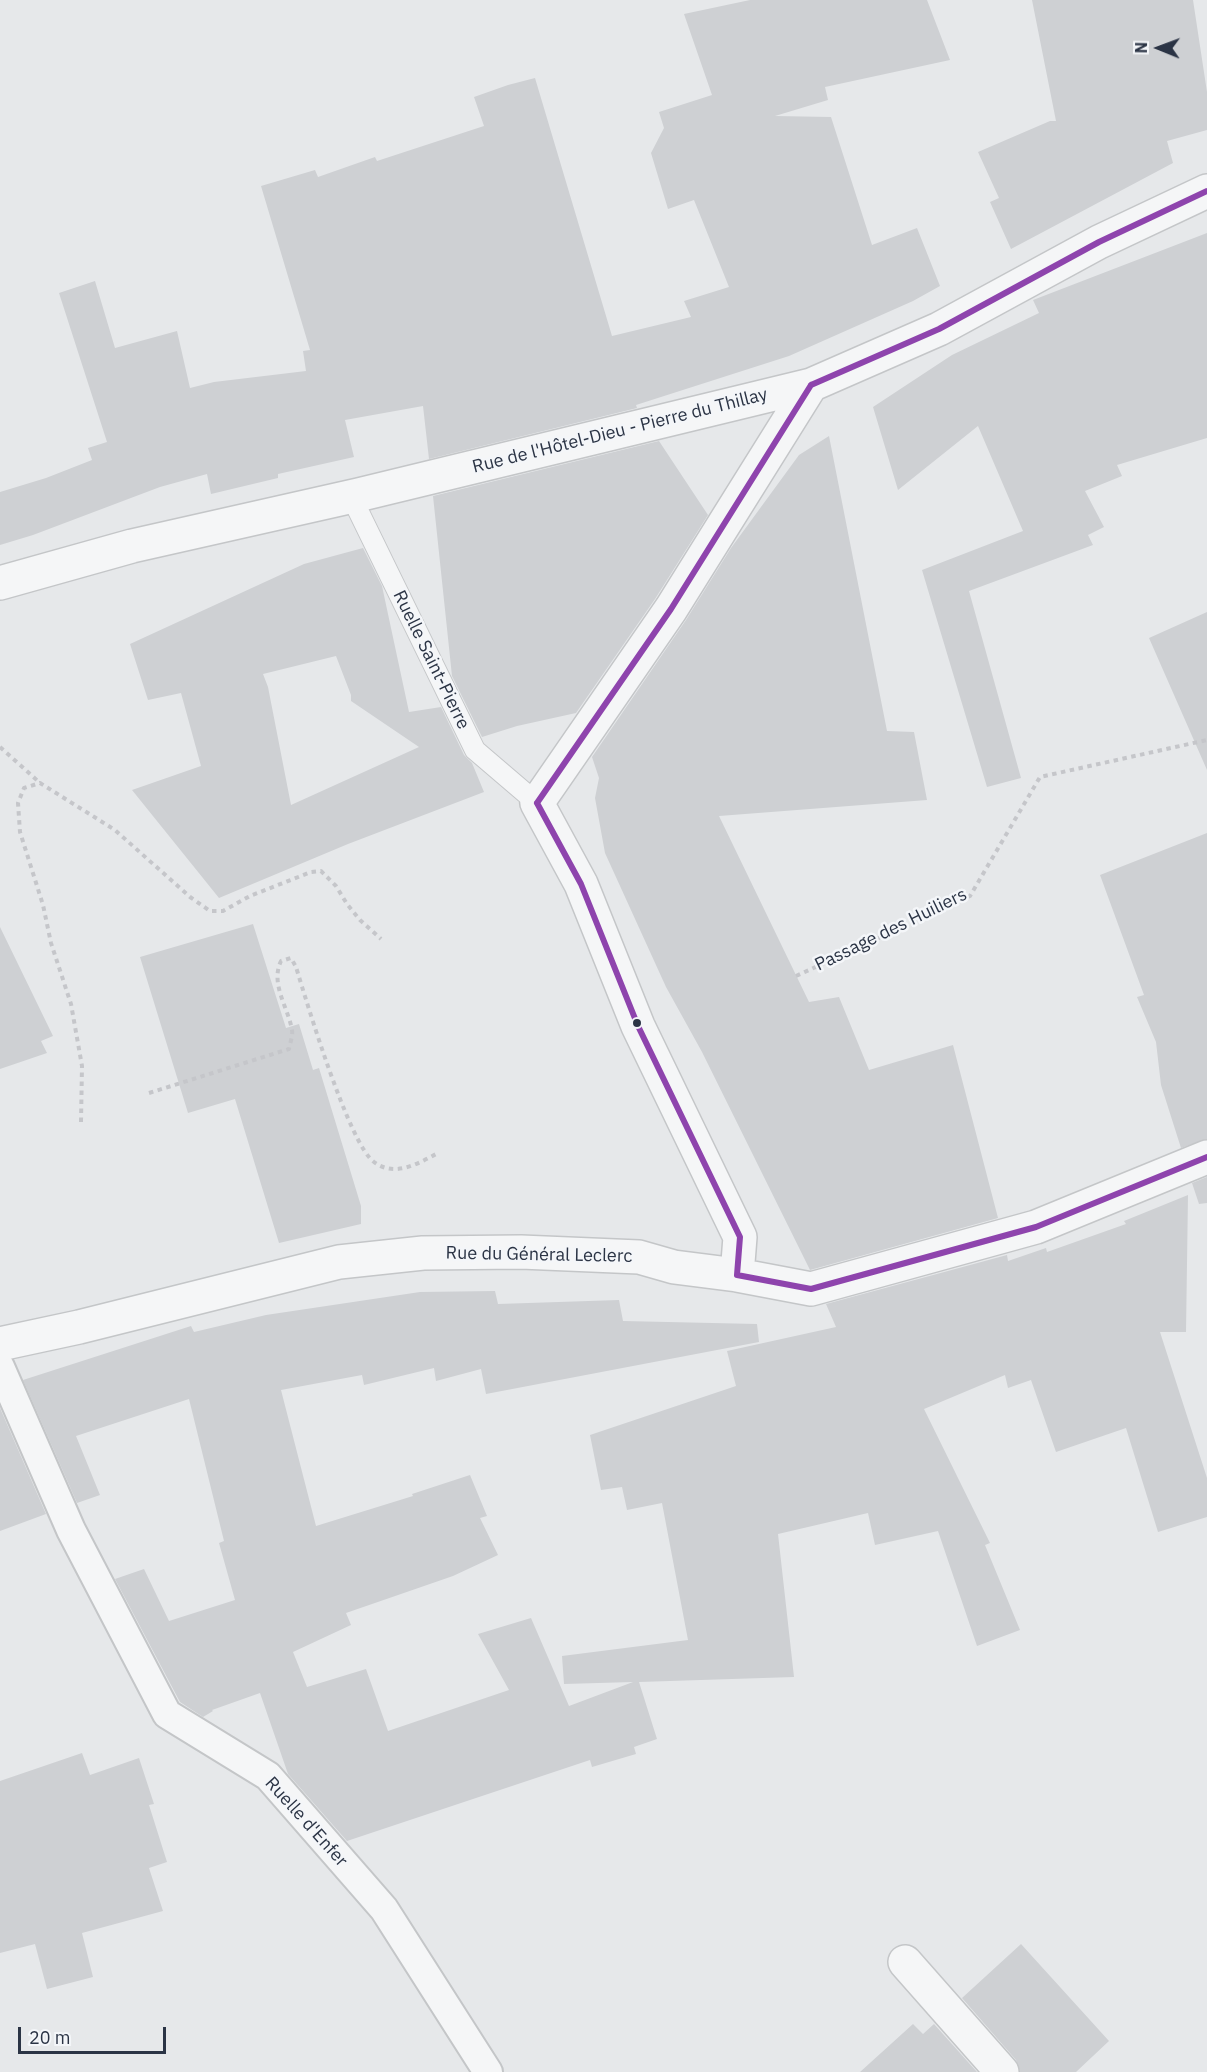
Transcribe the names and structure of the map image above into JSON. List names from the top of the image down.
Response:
{
  "streets": {
    "street": ["Rue de l'Hôtel-Dieu - Pierre du Thillay", "Rue du Général Leclerc", "Ruelle d'Enfer"],
    "lane": ["Ruelle Saint-Pierre"],
    "path": ["Passage des Huiliers"]
  },
  "crossings": [
    ["Rue de l'Hôtel-Dieu - Pierre du Thillay", "Ruelle Saint-Pierre"]
  ],
  "scale_bar": "20 m",
  "north": "left"
}
